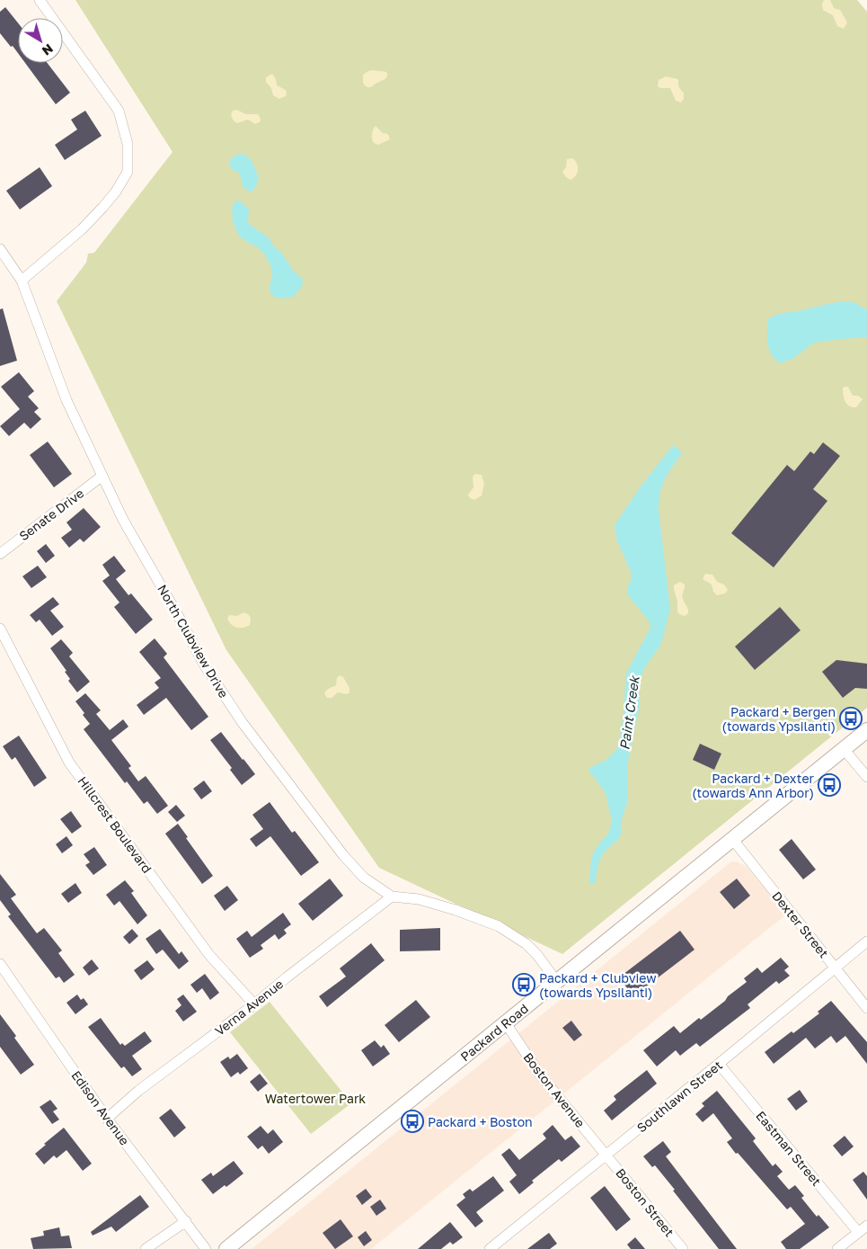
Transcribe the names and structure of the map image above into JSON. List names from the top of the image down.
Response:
{
  "streets": {
    "main road": ["Packard Road"],
    "street": [
      "Senate Drive",
      "North Clubview Drive",
      "Hillcrest Boulevard",
      "Dexter Street",
      "Verna Avenue",
      "Boston Avenue",
      "Southlawn Street",
      "Edison Avenue",
      "Eastman Street",
      "Boston Street"
    ]
  },
  "crossings": [
    ["Senate Drive", "North Clubview Drive"],
    ["North Clubview Drive", "Verna Avenue"],
    ["North Clubview Drive", "Packard Road"],
    ["Hillcrest Boulevard", "Verna Avenue"],
    ["Dexter Street", "Packard Road"],
    ["Dexter Street", "Southlawn Street"],
    ["Verna Avenue", "Edison Avenue"],
    ["Packard Road", "Boston Avenue"],
    ["Boston Avenue", "Southlawn Street"],
    ["Boston Avenue", "Boston Street"],
    ["Southlawn Street", "Eastman Street"],
    ["Southlawn Street", "Boston Street"]
  ],
  "water": ["Paint Creek"],
  "parks": ["Watertower Park"],
  "places": {
    "bus stop": [
      "Packard + Bergen (towards Ypsilanti)",
      "Packard + Dexter (towards Ann Arbor)",
      "Packard + Clubview (towards Ypsilanti)",
      "Packard + Boston"
    ]
  },
  "north": "bottom right"
}
